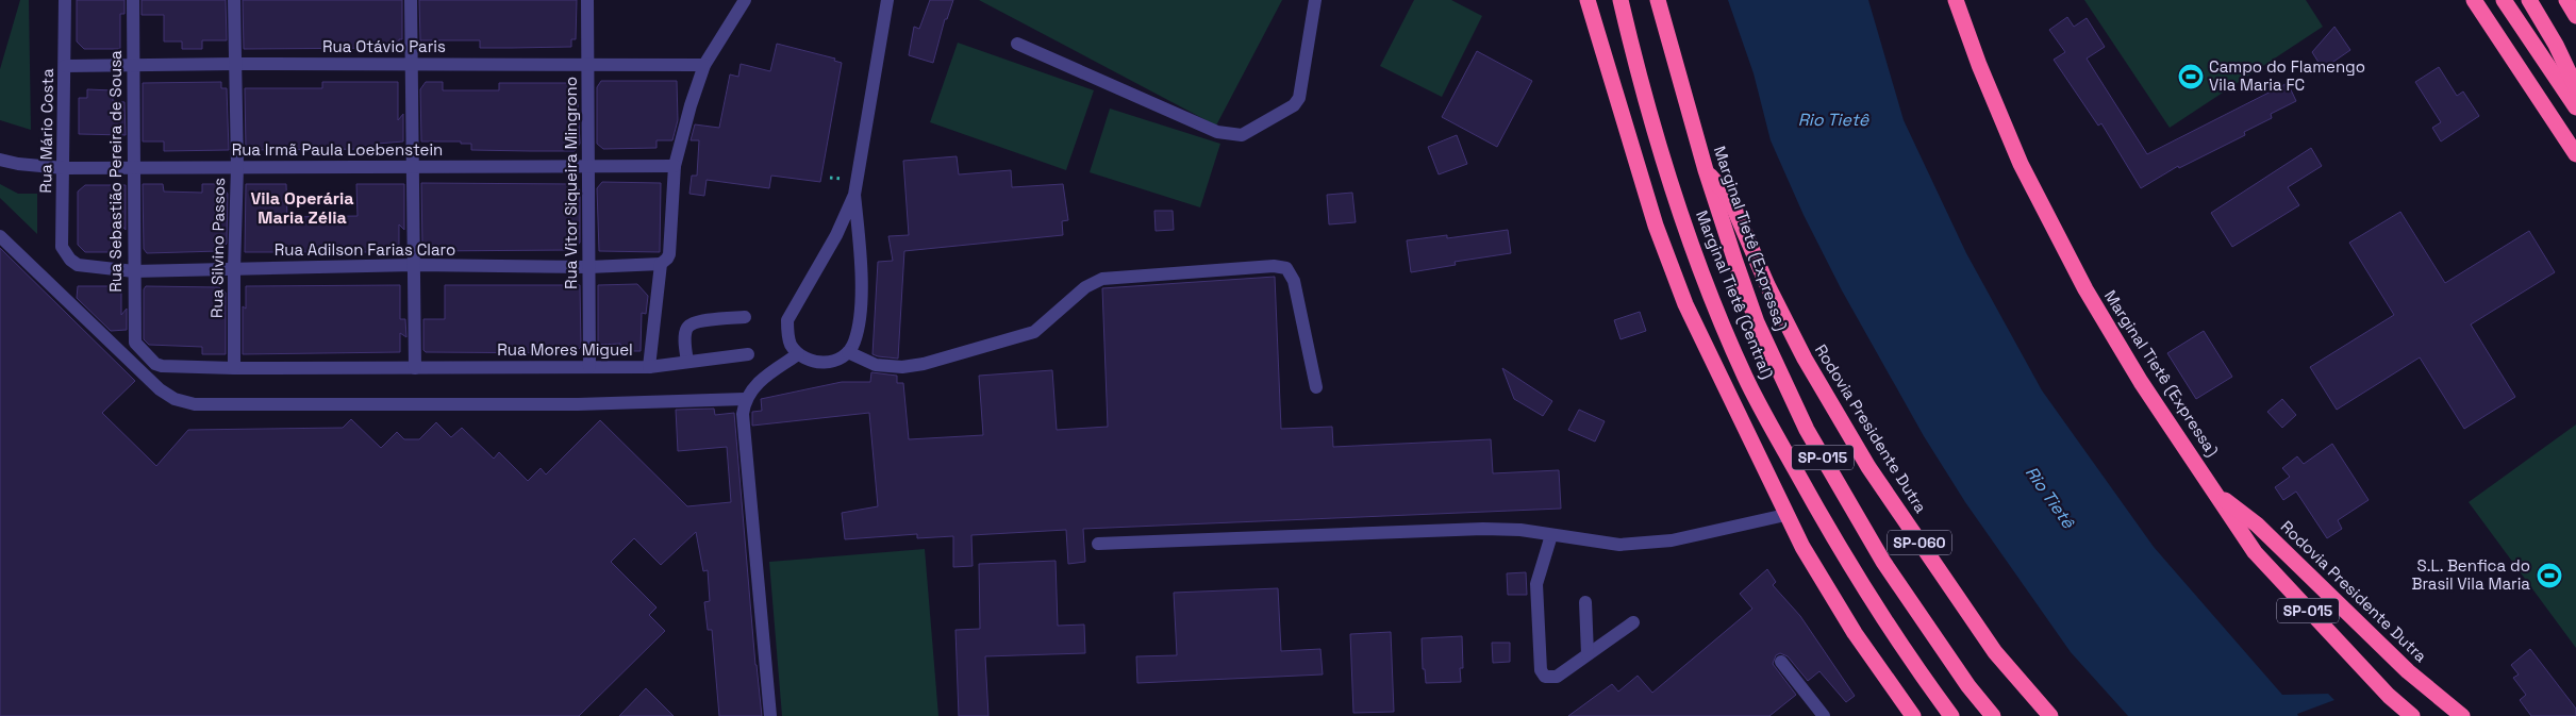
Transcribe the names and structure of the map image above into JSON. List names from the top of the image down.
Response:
{
  "streets": {
    "highway": [
      "Marginal Tietê (Expressa)",
      "Marginal Tietê (Central)",
      "Rodovia Presidente Dutra",
      "SP-015",
      "SP-060"
    ],
    "street": [
      "Rua Otávio Paris",
      "Rua Mário Costa",
      "Rua Irmã Paula Loebenstein",
      "Rua Sebastião Pereira de Sousa",
      "Rua Vitor Siqueira Mingrono",
      "Rua Silvino Passos",
      "Rua Adilson Farias Claro",
      "Rua Mores Miguel"
    ]
  },
  "crossings": [
    ["Rua Otávio Paris", "Rua Mário Costa"],
    ["Rua Otávio Paris", "Rua Sebastião Pereira de Sousa"],
    ["Rua Otávio Paris", "Rua Vitor Siqueira Mingrono"],
    ["Rua Otávio Paris", "Rua Silvino Passos"],
    ["Rua Otávio Paris", "Rua Mores Miguel"],
    ["Rua Mário Costa", "Rua Irmã Paula Loebenstein"],
    ["Rua Mário Costa", "Rua Adilson Farias Claro"],
    ["Rua Irmã Paula Loebenstein", "Rua Sebastião Pereira de Sousa"],
    ["Rua Irmã Paula Loebenstein", "Rua Vitor Siqueira Mingrono"],
    ["Rua Irmã Paula Loebenstein", "Rua Silvino Passos"],
    ["Rua Irmã Paula Loebenstein", "Rua Mores Miguel"],
    ["Rua Sebastião Pereira de Sousa", "Rua Adilson Farias Claro"],
    ["Rua Sebastião Pereira de Sousa", "Rua Mores Miguel"],
    ["Rua Vitor Siqueira Mingrono", "Rua Adilson Farias Claro"],
    ["Rua Vitor Siqueira Mingrono", "Rua Mores Miguel"],
    ["Marginal Tietê (Expressa)", "Rodovia Presidente Dutra"],
    ["Rua Silvino Passos", "Rua Adilson Farias Claro"],
    ["Rua Silvino Passos", "Rua Mores Miguel"],
    ["Rua Adilson Farias Claro", "Rua Mores Miguel"]
  ],
  "districts": ["Vila Operária Maria Zélia"],
  "water": ["Rio Tietê"],
  "places": {
    "sports": ["Campo do Flamengo Vila Maria FC", "S.L. Benfica do Brasil Vila Maria"]
  }
}
